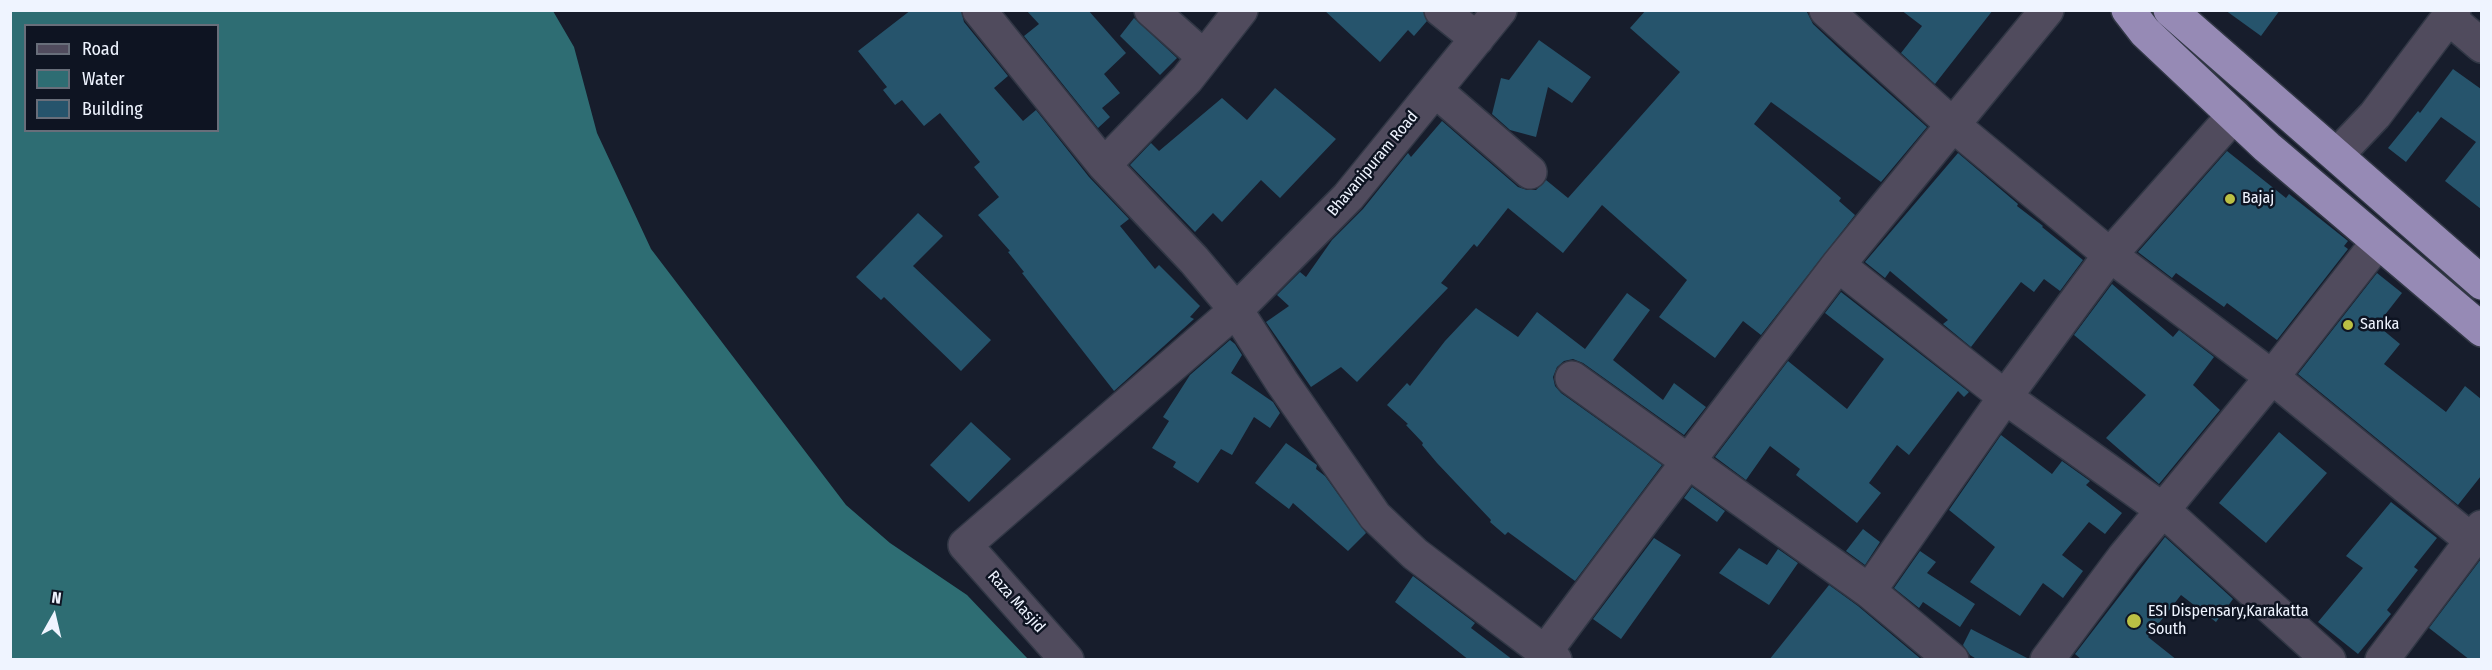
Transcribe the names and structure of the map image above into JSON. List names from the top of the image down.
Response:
{
  "streets": {
    "street": ["Bhavanipuram Road", "Raza Masjid"]
  },
  "crossings": [
    ["Bhavanipuram Road", "Raza Masjid"]
  ],
  "places": ["Bajaj", "Sanka", "ESI Dispensary,Karakatta South"],
  "legend": ["Road", "Water", "Building"],
  "north": "top"
}
